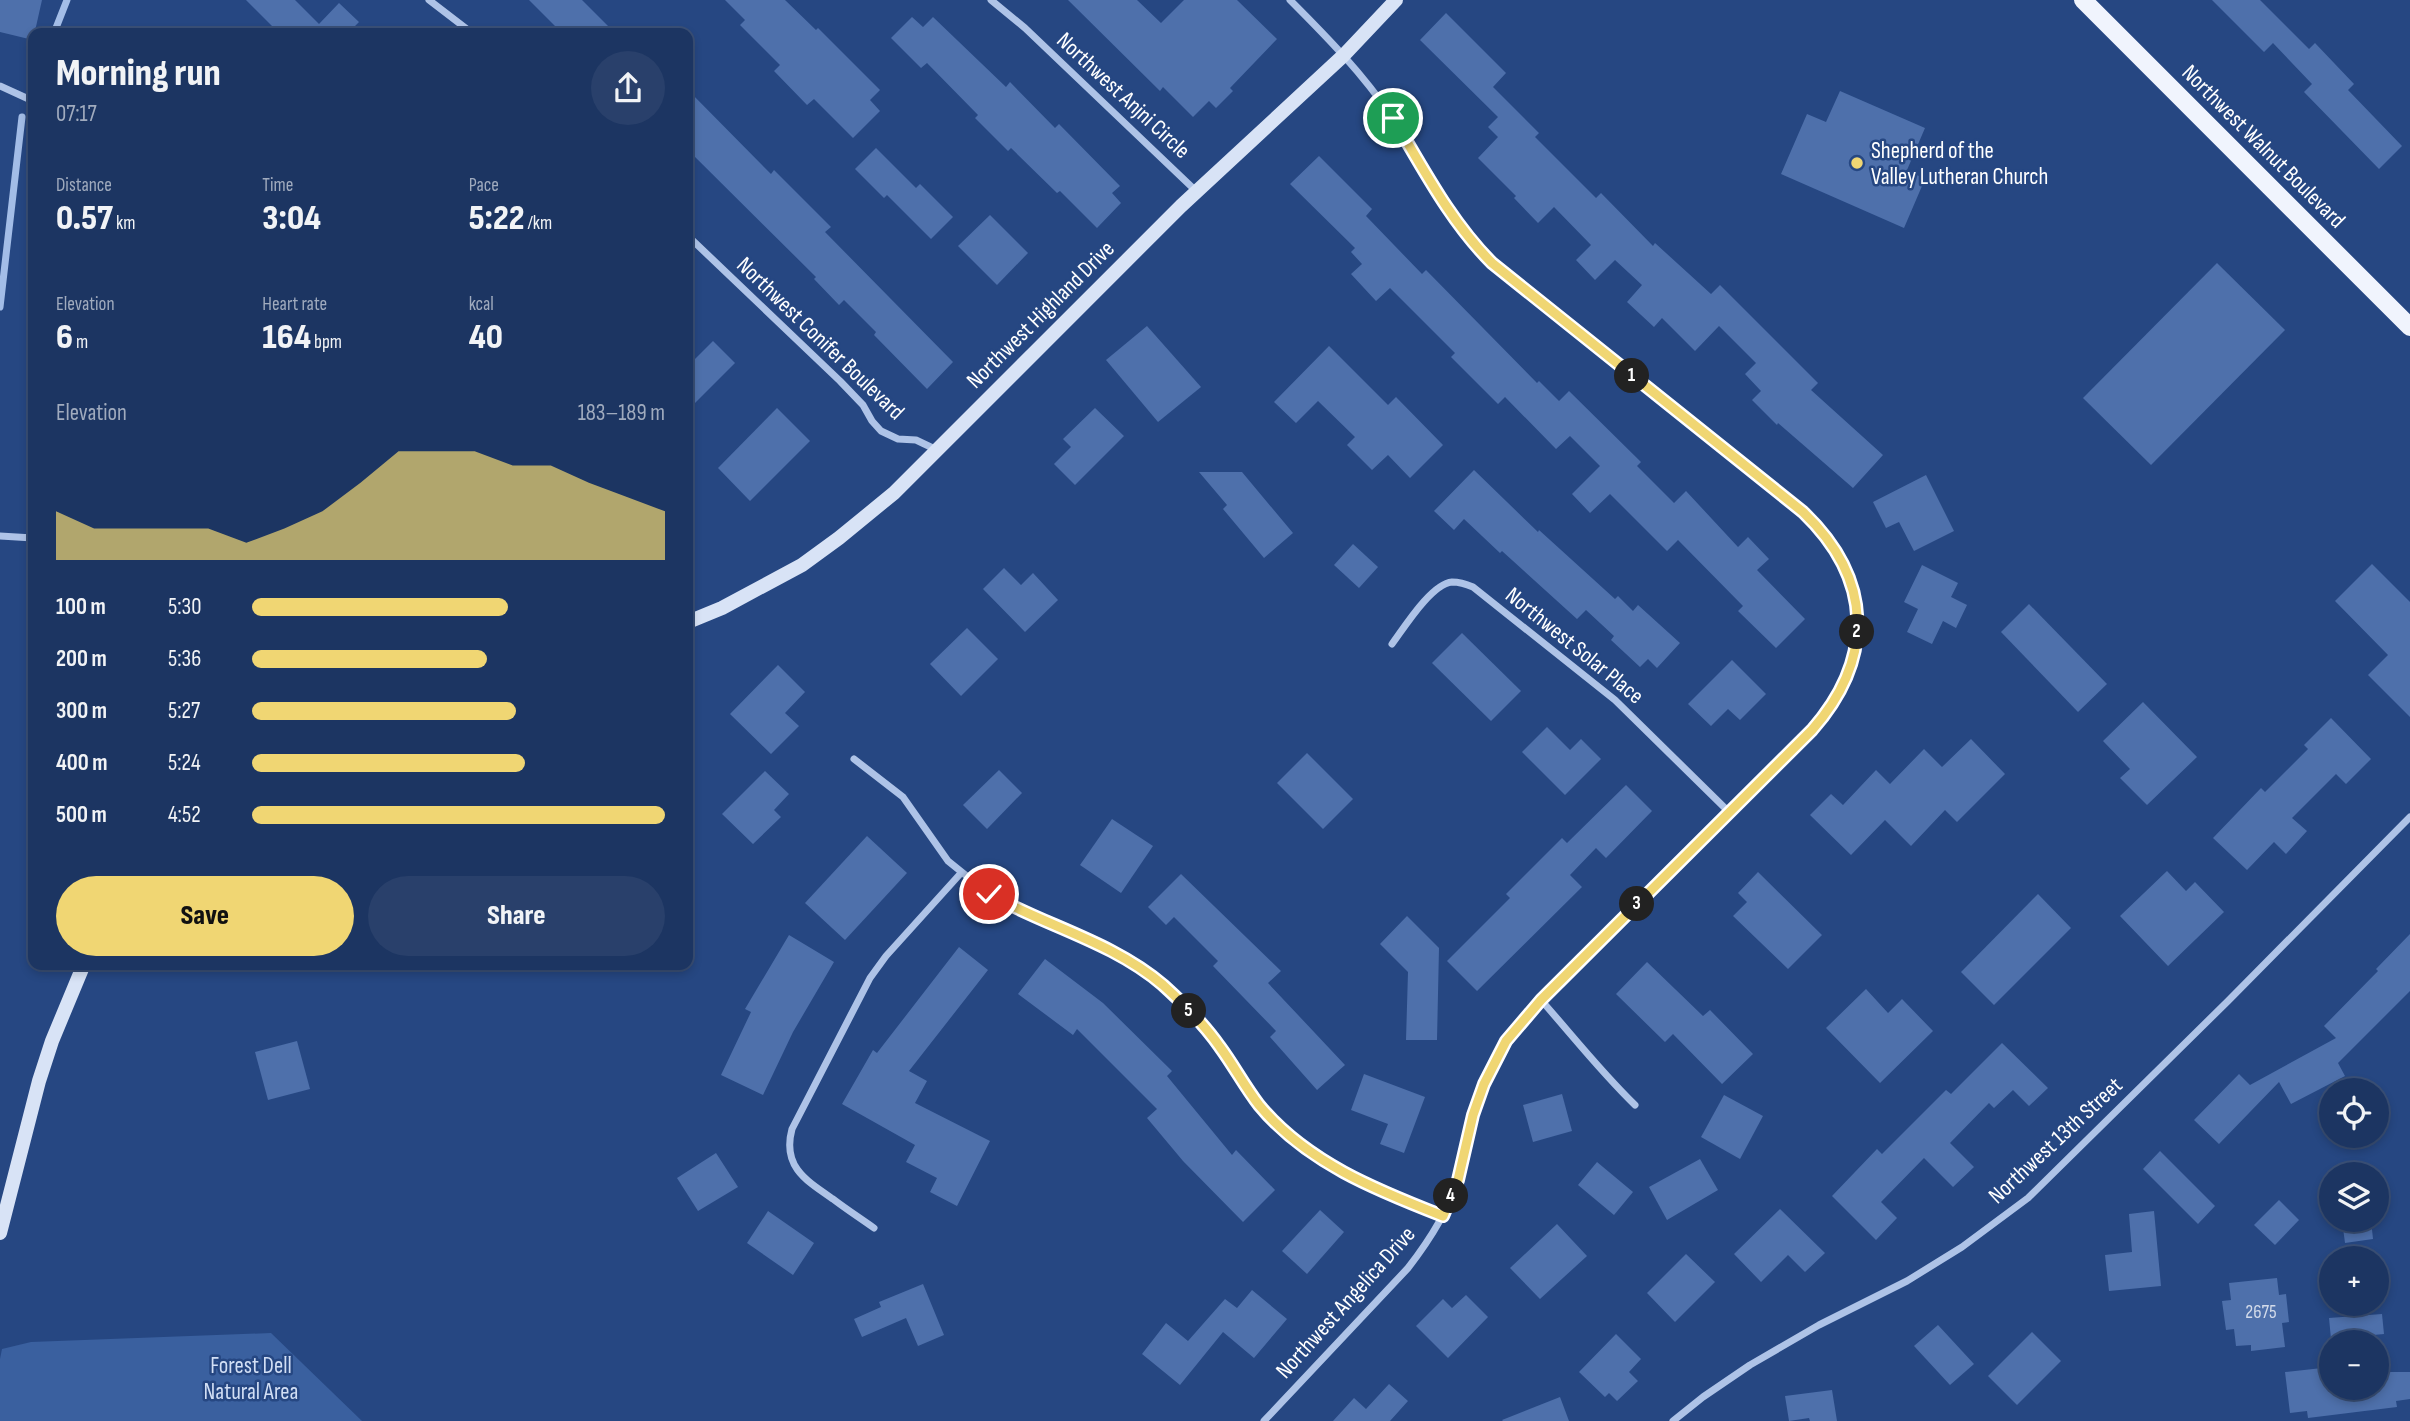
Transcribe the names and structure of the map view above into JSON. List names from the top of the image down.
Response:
{
  "streets": {
    "main road": ["Northwest Walnut Boulevard", "Northwest Highland Drive"],
    "street": [
      "Northwest Anjni Circle",
      "Northwest Conifer Boulevard",
      "Northwest Solar Place",
      "Northwest 13th Street",
      "Northwest Angelica Drive"
    ]
  },
  "crossings": [
    ["Northwest Anjni Circle", "Northwest Highland Drive"],
    ["Northwest Highland Drive", "Northwest Conifer Boulevard"],
    ["Northwest Highland Drive", "Northwest Angelica Drive"],
    ["Northwest Solar Place", "Northwest Angelica Drive"]
  ],
  "parks": ["Forest Dell Natural Area"],
  "places": ["Shepherd of the Valley Lutheran Church"],
  "house_numbers": ["2675"],
  "page": {
    "heading": ["Morning run", "07:17"],
    "stats": [
      ["Distance", "0.57 km"],
      ["Time", "3:04"],
      ["Pace", "5:22 /km"],
      ["Elevation", "6 m"],
      ["Heart rate", "164 bpm"],
      ["kcal", "40"]
    ],
    "pins": [
      "1",
      "2",
      "3",
      "5",
      "4"
    ],
    "chart": ["Elevation", "183–189 m"],
    "list": [
      {
        "name": "100 m",
        "note": "5:30"
      },
      {
        "name": "200 m",
        "note": "5:36"
      },
      {
        "name": "300 m",
        "note": "5:27"
      },
      {
        "name": "400 m",
        "note": "5:24"
      },
      {
        "name": "500 m",
        "note": "4:52"
      }
    ],
    "buttons": ["Save", "Share"],
    "map_buttons": ["+", "−"]
  }
}
